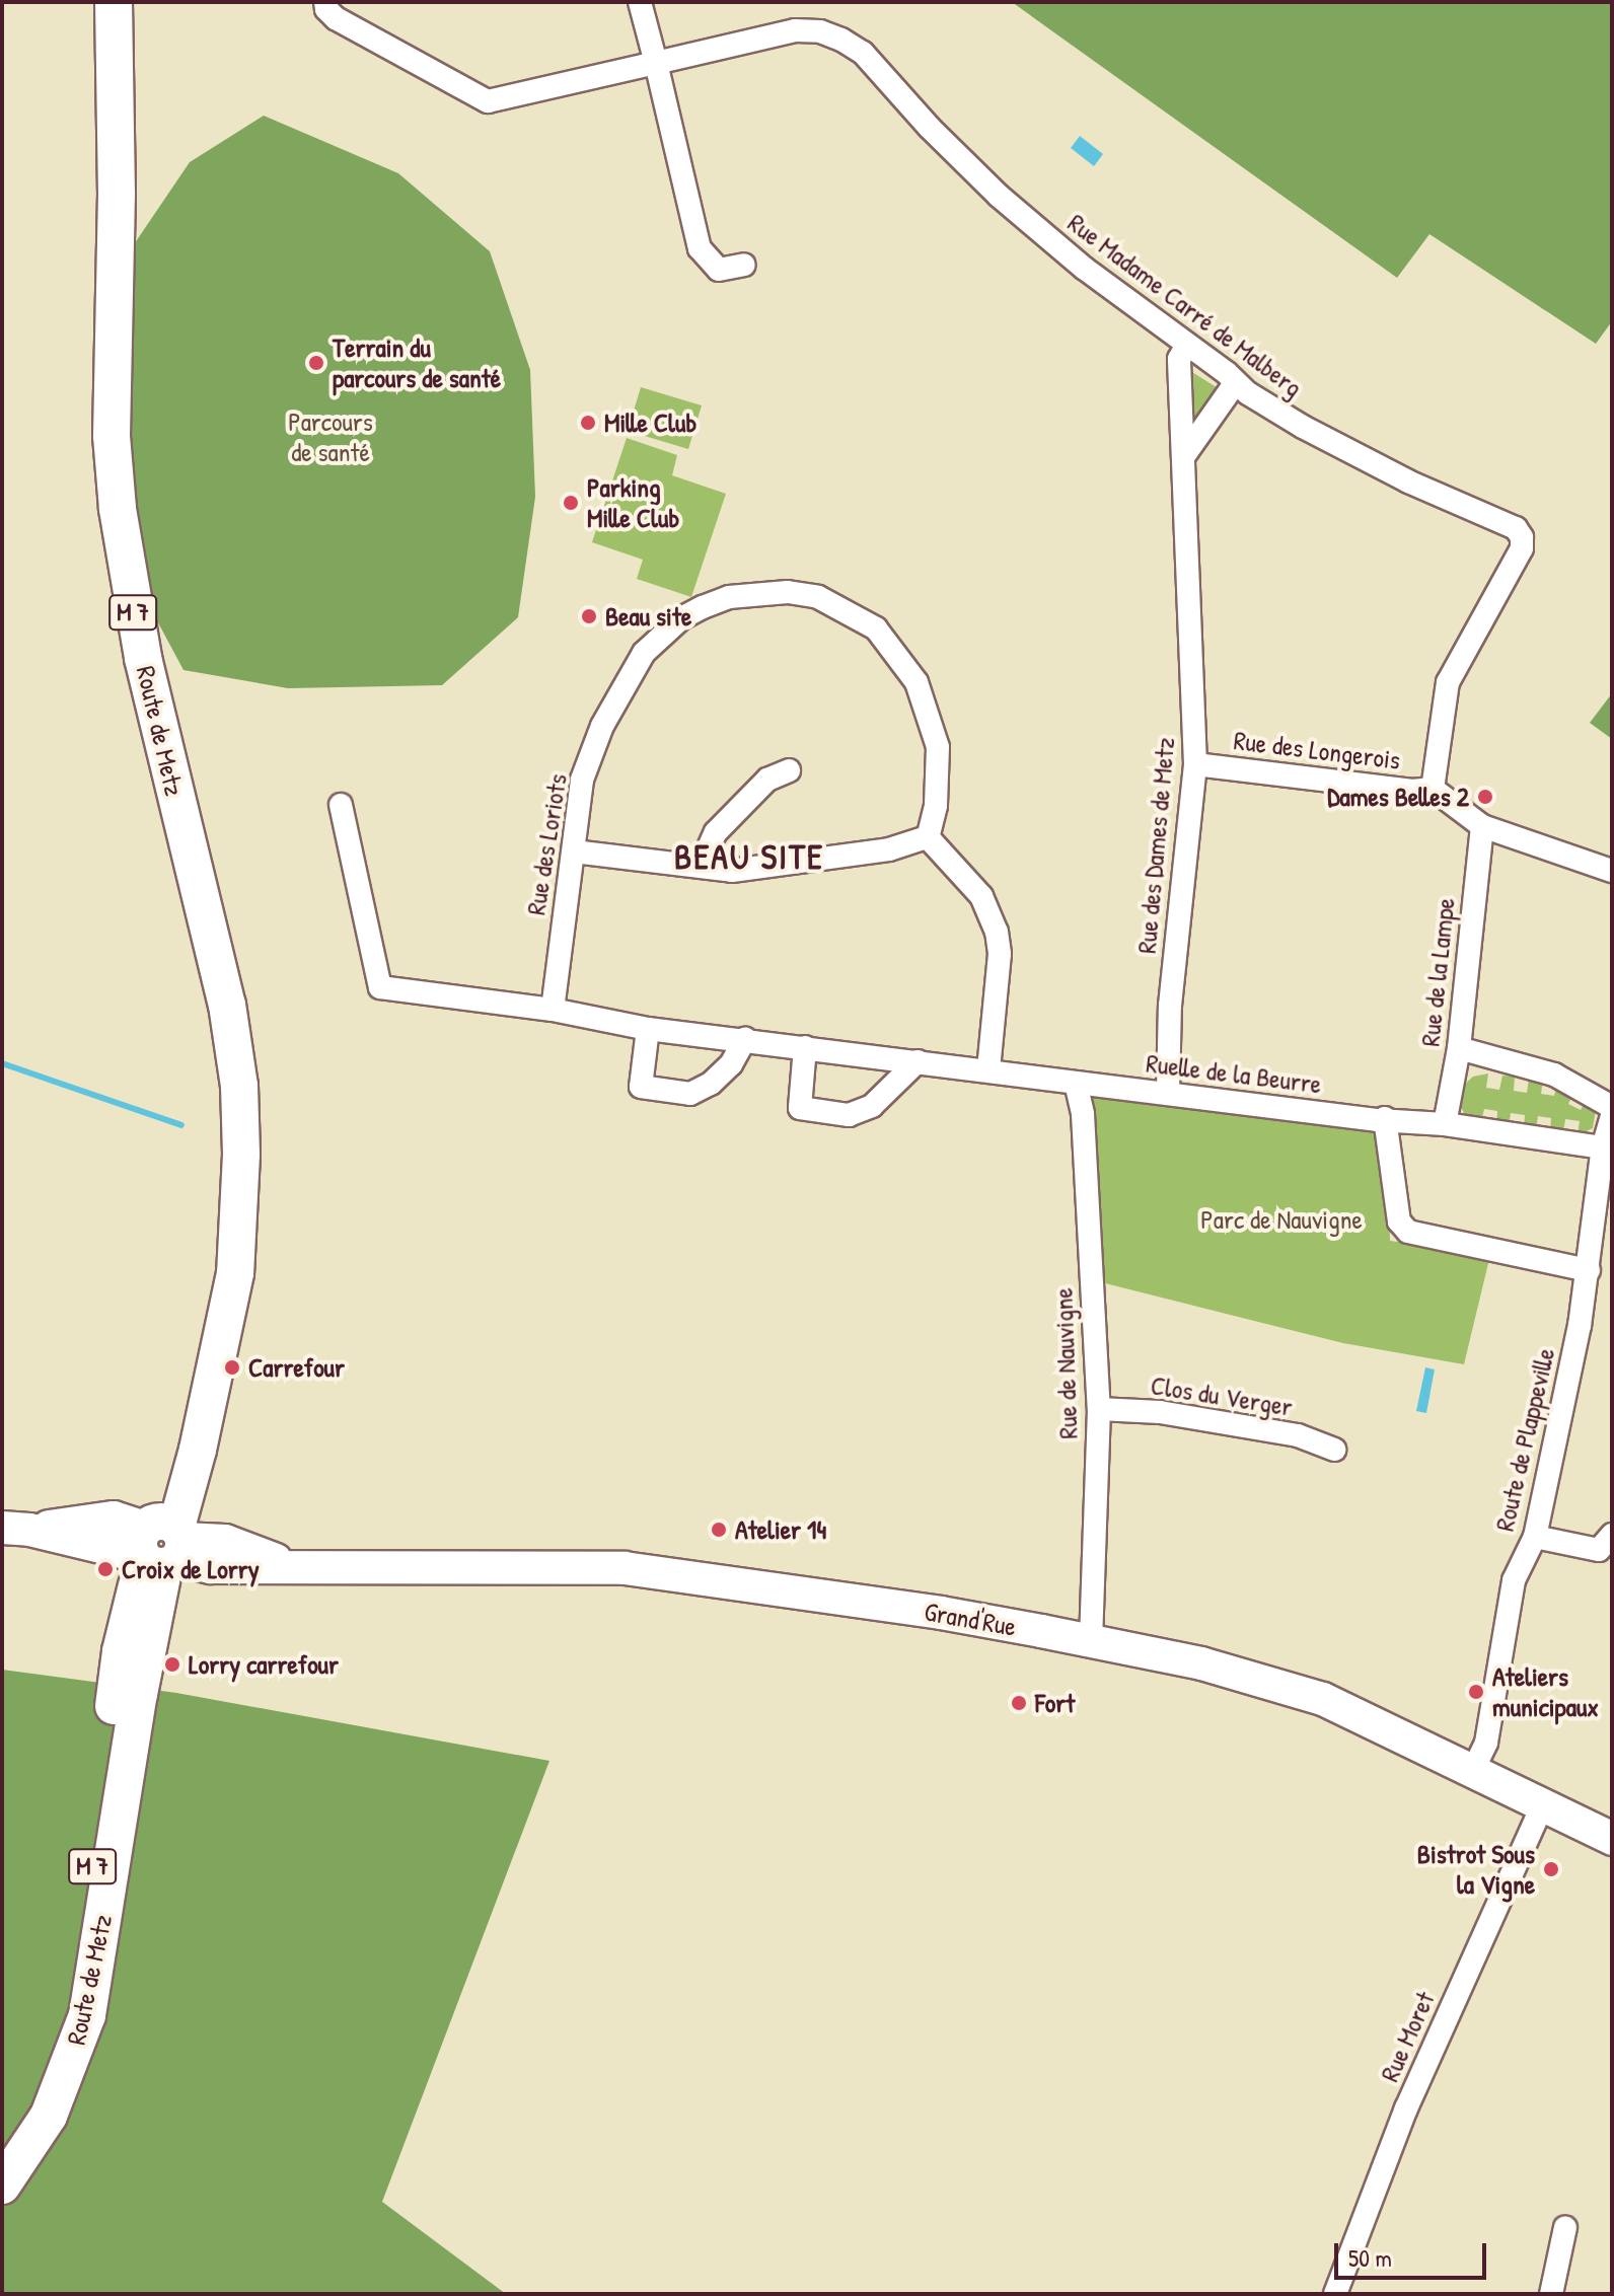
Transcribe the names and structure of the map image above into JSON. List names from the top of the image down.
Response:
{
  "streets": {
    "main road": ["M 7", "Route de Metz"],
    "street": [
      "Rue Madame Carré de Malberg",
      "Rue des Longerois",
      "Rue des Loriots",
      "Rue des Dames de Metz",
      "Rue de la Lampe",
      "Ruelle de la Beurre",
      "Rue de Nauvigne",
      "Clos du Verger",
      "Route de Plappeville",
      "Grand'Rue",
      "Rue Moret"
    ]
  },
  "crossings": [
    ["Rue Madame Carré de Malberg", "Rue des Longerois"],
    ["Rue Madame Carré de Malberg", "Rue des Dames de Metz"],
    ["Route de Metz", "Grand'Rue"],
    ["Rue des Longerois", "Rue des Dames de Metz"],
    ["Rue des Dames de Metz", "Ruelle de la Beurre"],
    ["Rue de la Lampe", "Ruelle de la Beurre"],
    ["Ruelle de la Beurre", "Rue de Nauvigne"],
    ["Ruelle de la Beurre", "Route de Plappeville"],
    ["Rue de Nauvigne", "Clos du Verger"],
    ["Rue de Nauvigne", "Grand'Rue"],
    ["Route de Plappeville", "Grand'Rue"],
    ["Grand'Rue", "Rue Moret"]
  ],
  "districts": ["BEAU SITE"],
  "parks": ["Parcours de santé", "Parc de Nauvigne"],
  "places": [
    "Terrain du parcours de santé",
    "Mille Club",
    "Parking Mille Club",
    "Beau site",
    "Dames Belles 2",
    "Carrefour",
    "Atelier 14",
    "Croix de Lorry",
    "Lorry carrefour",
    "Ateliers municipaux",
    "Fort",
    "Bistrot Sous la Vigne"
  ],
  "scale_bar": "50 m"
}
